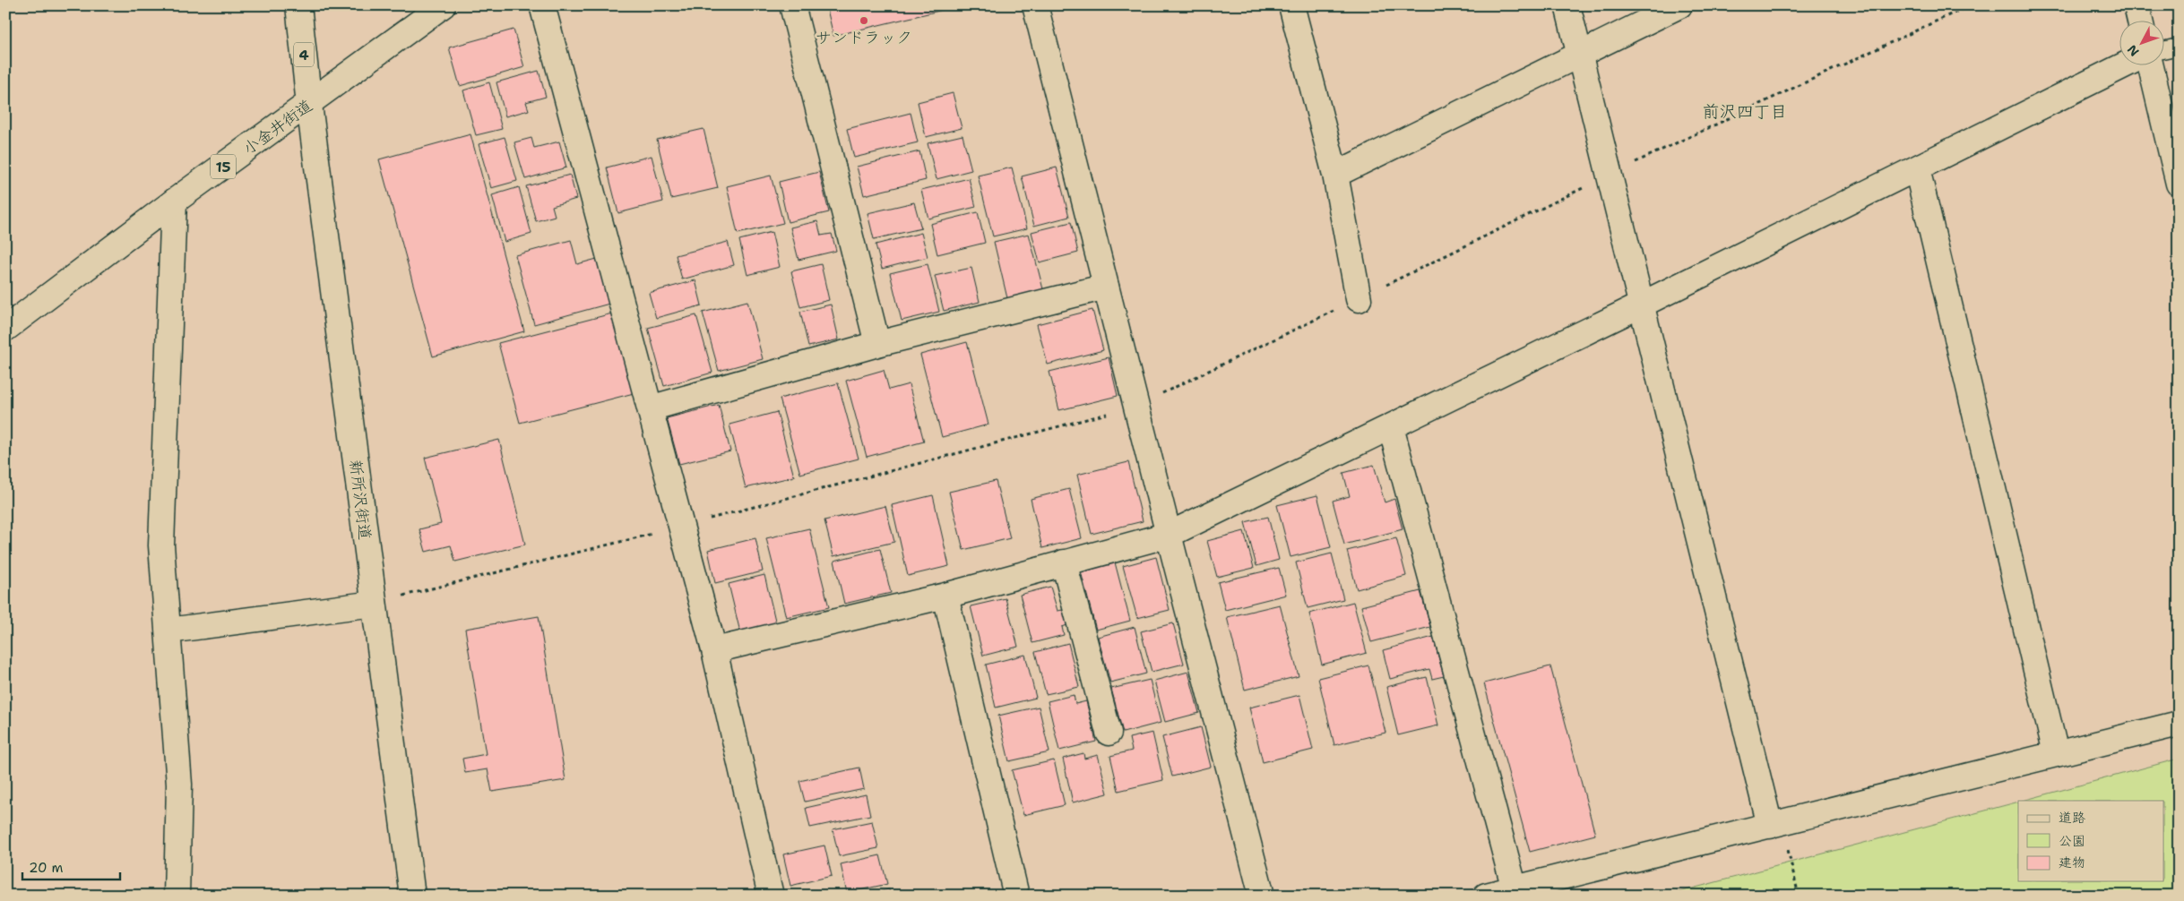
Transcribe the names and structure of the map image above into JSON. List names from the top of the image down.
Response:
{
  "streets": {
    "street": [
      "4",
      "小金井街道",
      "15",
      "新所沢街道"
    ]
  },
  "crossings": [
    ["4", "小金井街道"],
    ["4", "新所沢街道"],
    ["小金井街道", "新所沢街道"]
  ],
  "districts": ["前沢四丁目"],
  "places": ["サンドラック"],
  "legend": ["道路", "公園", "建物"],
  "scale_bar": "20 m",
  "north": "bottom left"
}
